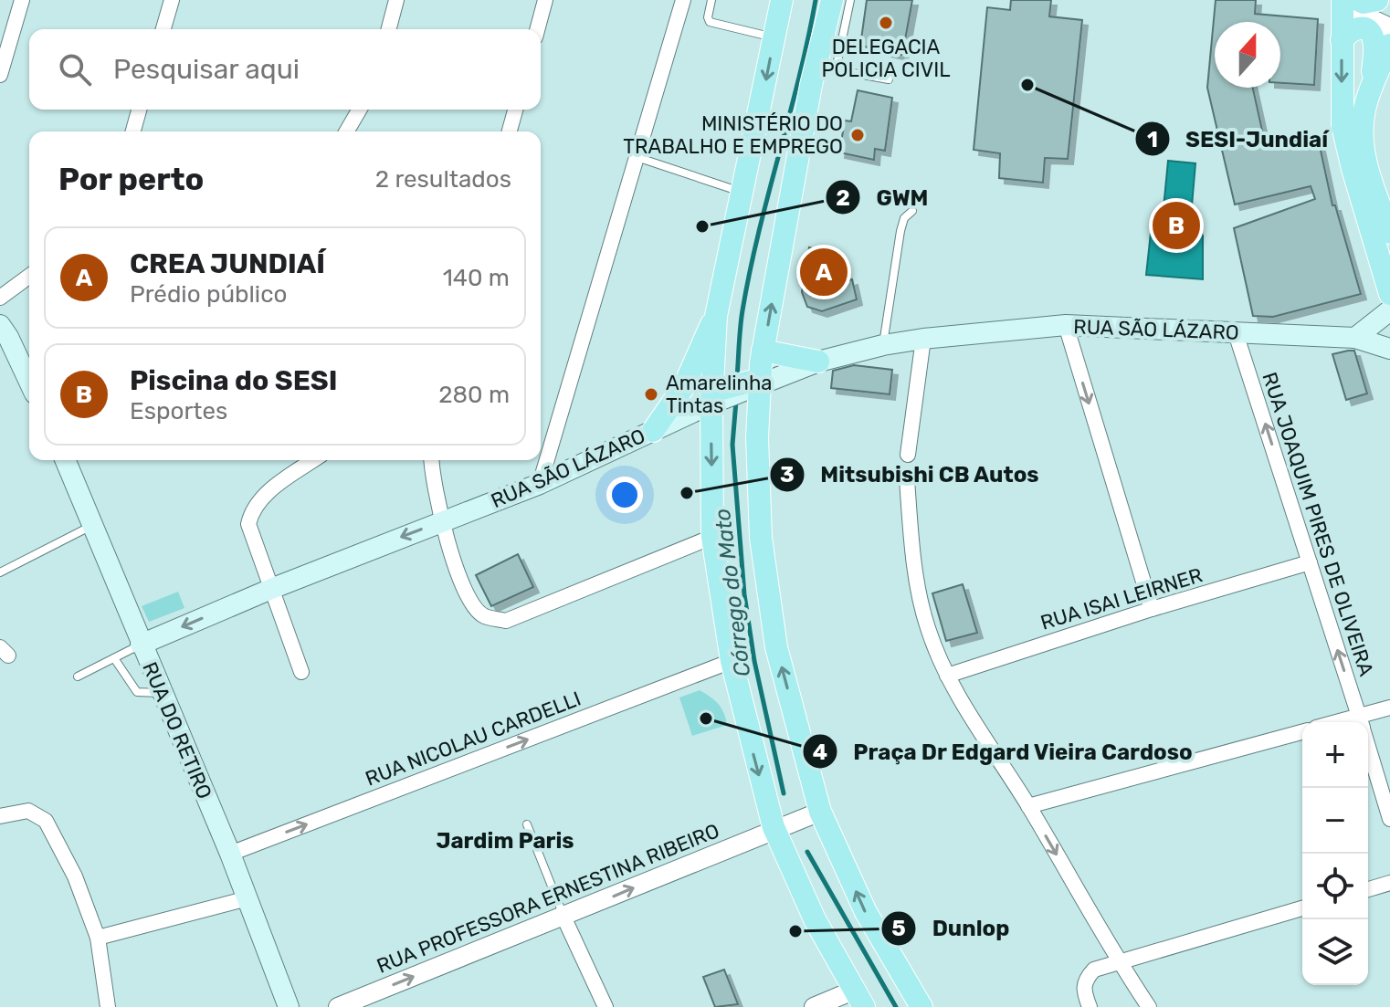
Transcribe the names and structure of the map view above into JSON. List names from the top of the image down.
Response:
{
  "streets": {
    "main road": ["RUA SÃO LÁZARO", "RUA DO RETIRO"],
    "street": [
      "RUA JOAQUIM PIRES DE OLIVEIRA",
      "RUA ISAI LEIRNER",
      "RUA NICOLAU CARDELLI",
      "RUA PROFESSORA ERNESTINA RIBEIRO"
    ]
  },
  "crossings": [
    ["RUA SÃO LÁZARO", "RUA JOAQUIM PIRES DE OLIVEIRA"],
    ["RUA SÃO LÁZARO", "RUA DO RETIRO"],
    ["RUA JOAQUIM PIRES DE OLIVEIRA", "RUA ISAI LEIRNER"],
    ["RUA DO RETIRO", "RUA NICOLAU CARDELLI"]
  ],
  "one_way": ["RUA JOAQUIM PIRES DE OLIVEIRA", "RUA NICOLAU CARDELLI", "RUA PROFESSORA ERNESTINA RIBEIRO"],
  "districts": ["Jardim Paris"],
  "water": ["Córrego do Mato"],
  "places": [
    "DELEGACIA POLICIA CIVIL",
    "SESI-Jundiaí",
    "MINISTÉRIO DO TRABALHO E EMPREGO",
    "GWM",
    "Amarelinha Tintas",
    "Mitsubishi CB Autos",
    "Praça Dr Edgard Vieira Cardoso",
    "Dunlop"
  ],
  "north": "top",
  "page": {
    "search": "Pesquisar aqui",
    "heading": ["Por perto", "2 resultados"],
    "pins": ["B", "A"],
    "list": [
      {
        "mark": "A",
        "name": "CREA JUNDIAÍ",
        "note": "Prédio público",
        "value": "140 m"
      },
      {
        "mark": "B",
        "name": "Piscina do SESI",
        "note": "Esportes",
        "value": "280 m"
      }
    ],
    "map_buttons": ["+", "−"]
  }
}
